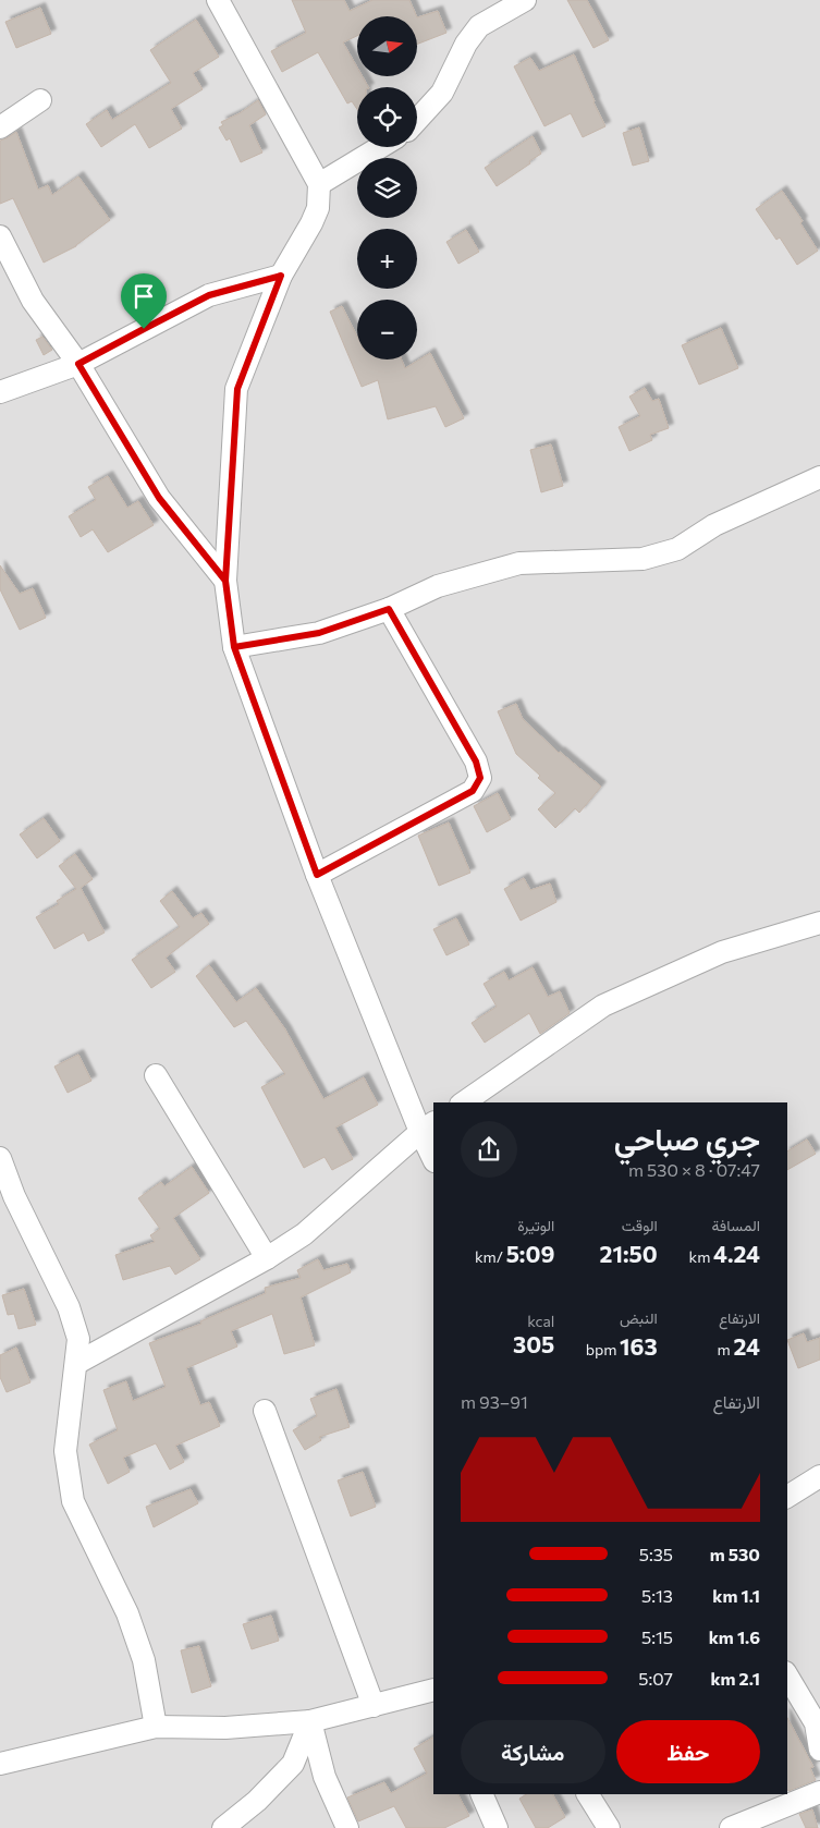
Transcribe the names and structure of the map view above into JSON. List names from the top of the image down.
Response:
{
  "north": "right",
  "page": {
    "map_buttons": ["+", "−"],
    "heading": ["جري صباحي", "07:47 · 8 × 530 m"],
    "stats": [
      ["المسافة", "4.24 km"],
      ["الوقت", "21:50"],
      ["الوتيرة", "5:09 /km"],
      ["الارتفاع", "24 m"],
      ["النبض", "163 bpm"],
      ["kcal", "305"]
    ],
    "chart": ["الارتفاع", "91–93 m"],
    "list": [
      {
        "name": "530 m",
        "note": "5:35"
      },
      {
        "name": "1.1 km",
        "note": "5:13"
      },
      {
        "name": "1.6 km",
        "note": "5:15"
      },
      {
        "name": "2.1 km",
        "note": "5:07"
      }
    ],
    "buttons": ["حفظ", "مشاركة"]
  }
}
